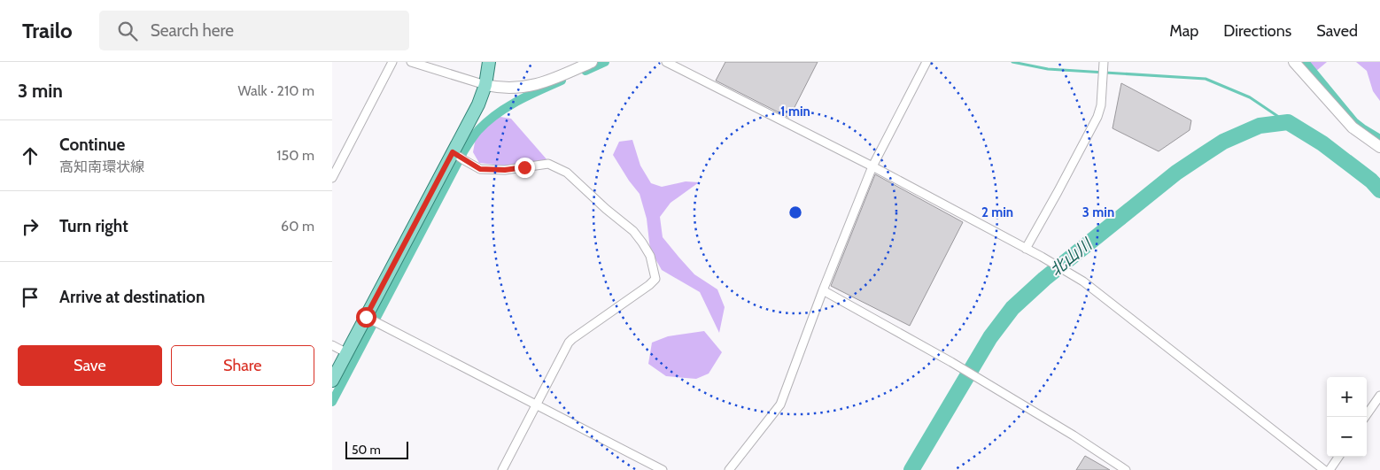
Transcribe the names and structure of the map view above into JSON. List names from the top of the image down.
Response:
{
  "water": ["北山川"],
  "scale_bar": "50 m",
  "page": {
    "header": "Trailo",
    "search": "Search here",
    "nav": ["Map", "Directions", "Saved"],
    "heading": ["3 min", "Walk · 210 m"],
    "list": [
      ["Continue", "高知南環状線", "150 m"],
      ["Turn right", "60 m"],
      "Arrive at destination"
    ],
    "buttons": ["Save", "Share"],
    "map_buttons": ["+", "−"],
    "scale": "50 m"
  },
  "rings": ["1 min", "2 min", "3 min"]
}
